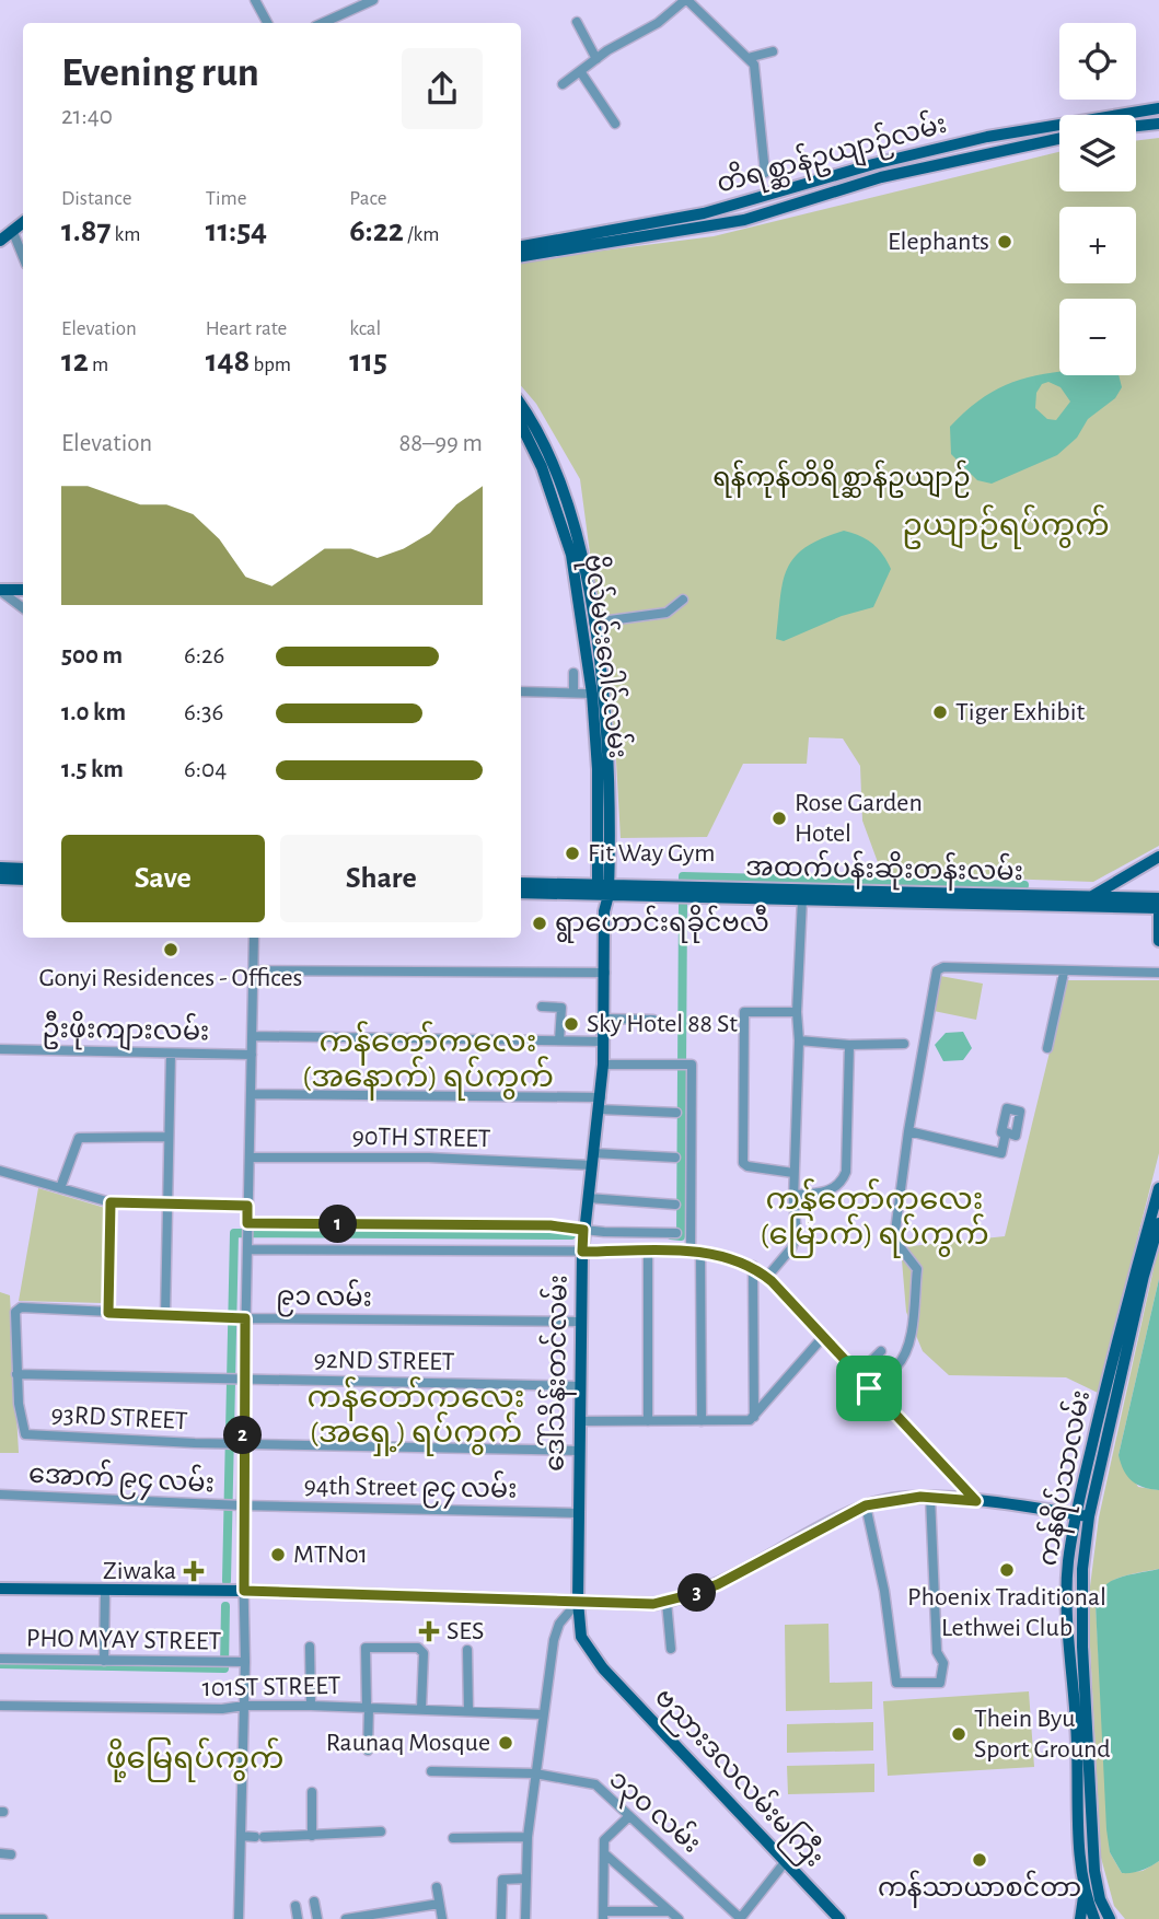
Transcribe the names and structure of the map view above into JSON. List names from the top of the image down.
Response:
{
  "streets": {
    "main road": [
      "တိရစ္ဆာန်ဥယျာဉ်လမ်း",
      "ဗိုလ်မင်းဂေါင်လမ်း",
      "အထက်ပန်းဆိုးတန်းလမ်း",
      "ဒေါ်သိန်းတင်လမ်း",
      "ကန်ရိပ်သာလမ်း",
      "ဗညားဒလလမ်းမကြီး"
    ],
    "street": [
      "ဦးဖိုးကျားလမ်း",
      "90TH STREET",
      "၉၁ လမ်း",
      "92ND STREET",
      "93RD STREET",
      "အောက် ၉၄ လမ်း",
      "94th Street ၉၄ လမ်း",
      "PHO MYAY STREET",
      "101ST STREET",
      "၁၃၀ လမ်း"
    ]
  },
  "crossings": [
    ["ဗိုလ်မင်းဂေါင်လမ်း", "အထက်ပန်းဆိုးတန်းလမ်း"],
    ["ဗိုလ်မင်းဂေါင်လမ်း", "ဒေါ်သိန်းတင်လမ်း"],
    ["အထက်ပန်းဆိုးတန်းလမ်း", "ဒေါ်သိန်းတင်လမ်း"],
    ["90TH STREET", "ဒေါ်သိန်းတင်လမ်း"],
    ["၉၁ လမ်း", "92ND STREET"],
    ["၉၁ လမ်း", "ဒေါ်သိန်းတင်လမ်း"],
    ["၉၁ လမ်း", "93RD STREET"],
    ["92ND STREET", "ဒေါ်သိန်းတင်လမ်း"],
    ["92ND STREET", "93RD STREET"],
    ["ဒေါ်သိန်းတင်လမ်း", "93RD STREET"],
    ["ဒေါ်သိန်းတင်လမ်း", "94th Street ၉၄ လမ်း"],
    ["ဒေါ်သိန်းတင်လမ်း", "ဗညားဒလလမ်းမကြီး"],
    ["အောက် ၉၄ လမ်း", "94th Street ၉၄ လမ်း"]
  ],
  "districts": [
    "ဥယျာဉ်ရပ်ကွက်",
    "ကန်တော်ကလေး (အနောက်) ရပ်ကွက်",
    "ကန်တော်ကလေး (မြောက်) ရပ်ကွက်",
    "ကန်တော်ကလေး (အရှေ့) ရပ်ကွက်",
    "ဖို့မြေရပ်ကွက်"
  ],
  "parks": ["ရန်ကုန်တိရိစ္ဆာန်ဥယျာဉ်"],
  "places": {
    "other": [
      "Elephants",
      "Tiger Exhibit",
      "Rose Garden Hotel",
      "Fit Way Gym",
      "ရွာဟောင်းရခိုင်ဗလီ",
      "Gonyi Residences - Offices",
      "Sky Hotel 88 St",
      "MTN01",
      "Phoenix Traditional Lethwei Club",
      "Thein Byu Sport Ground",
      "Raunaq Mosque",
      "ကန်သာယာစင်တာ"
    ],
    "health": ["Ziwaka", "SES"]
  },
  "page": {
    "map_buttons": ["+", "−"],
    "heading": ["Evening run", "21:40"],
    "stats": [
      ["Distance", "1.87 km"],
      ["Time", "11:54"],
      ["Pace", "6:22 /km"],
      ["Elevation", "12 m"],
      ["Heart rate", "148 bpm"],
      ["kcal", "115"]
    ],
    "chart": ["Elevation", "88–99 m"],
    "list": [
      {
        "name": "500 m",
        "note": "6:26"
      },
      {
        "name": "1.0 km",
        "note": "6:36"
      },
      {
        "name": "1.5 km",
        "note": "6:04"
      }
    ],
    "buttons": ["Save", "Share"],
    "pins": ["1", "2", "3"]
  }
}
